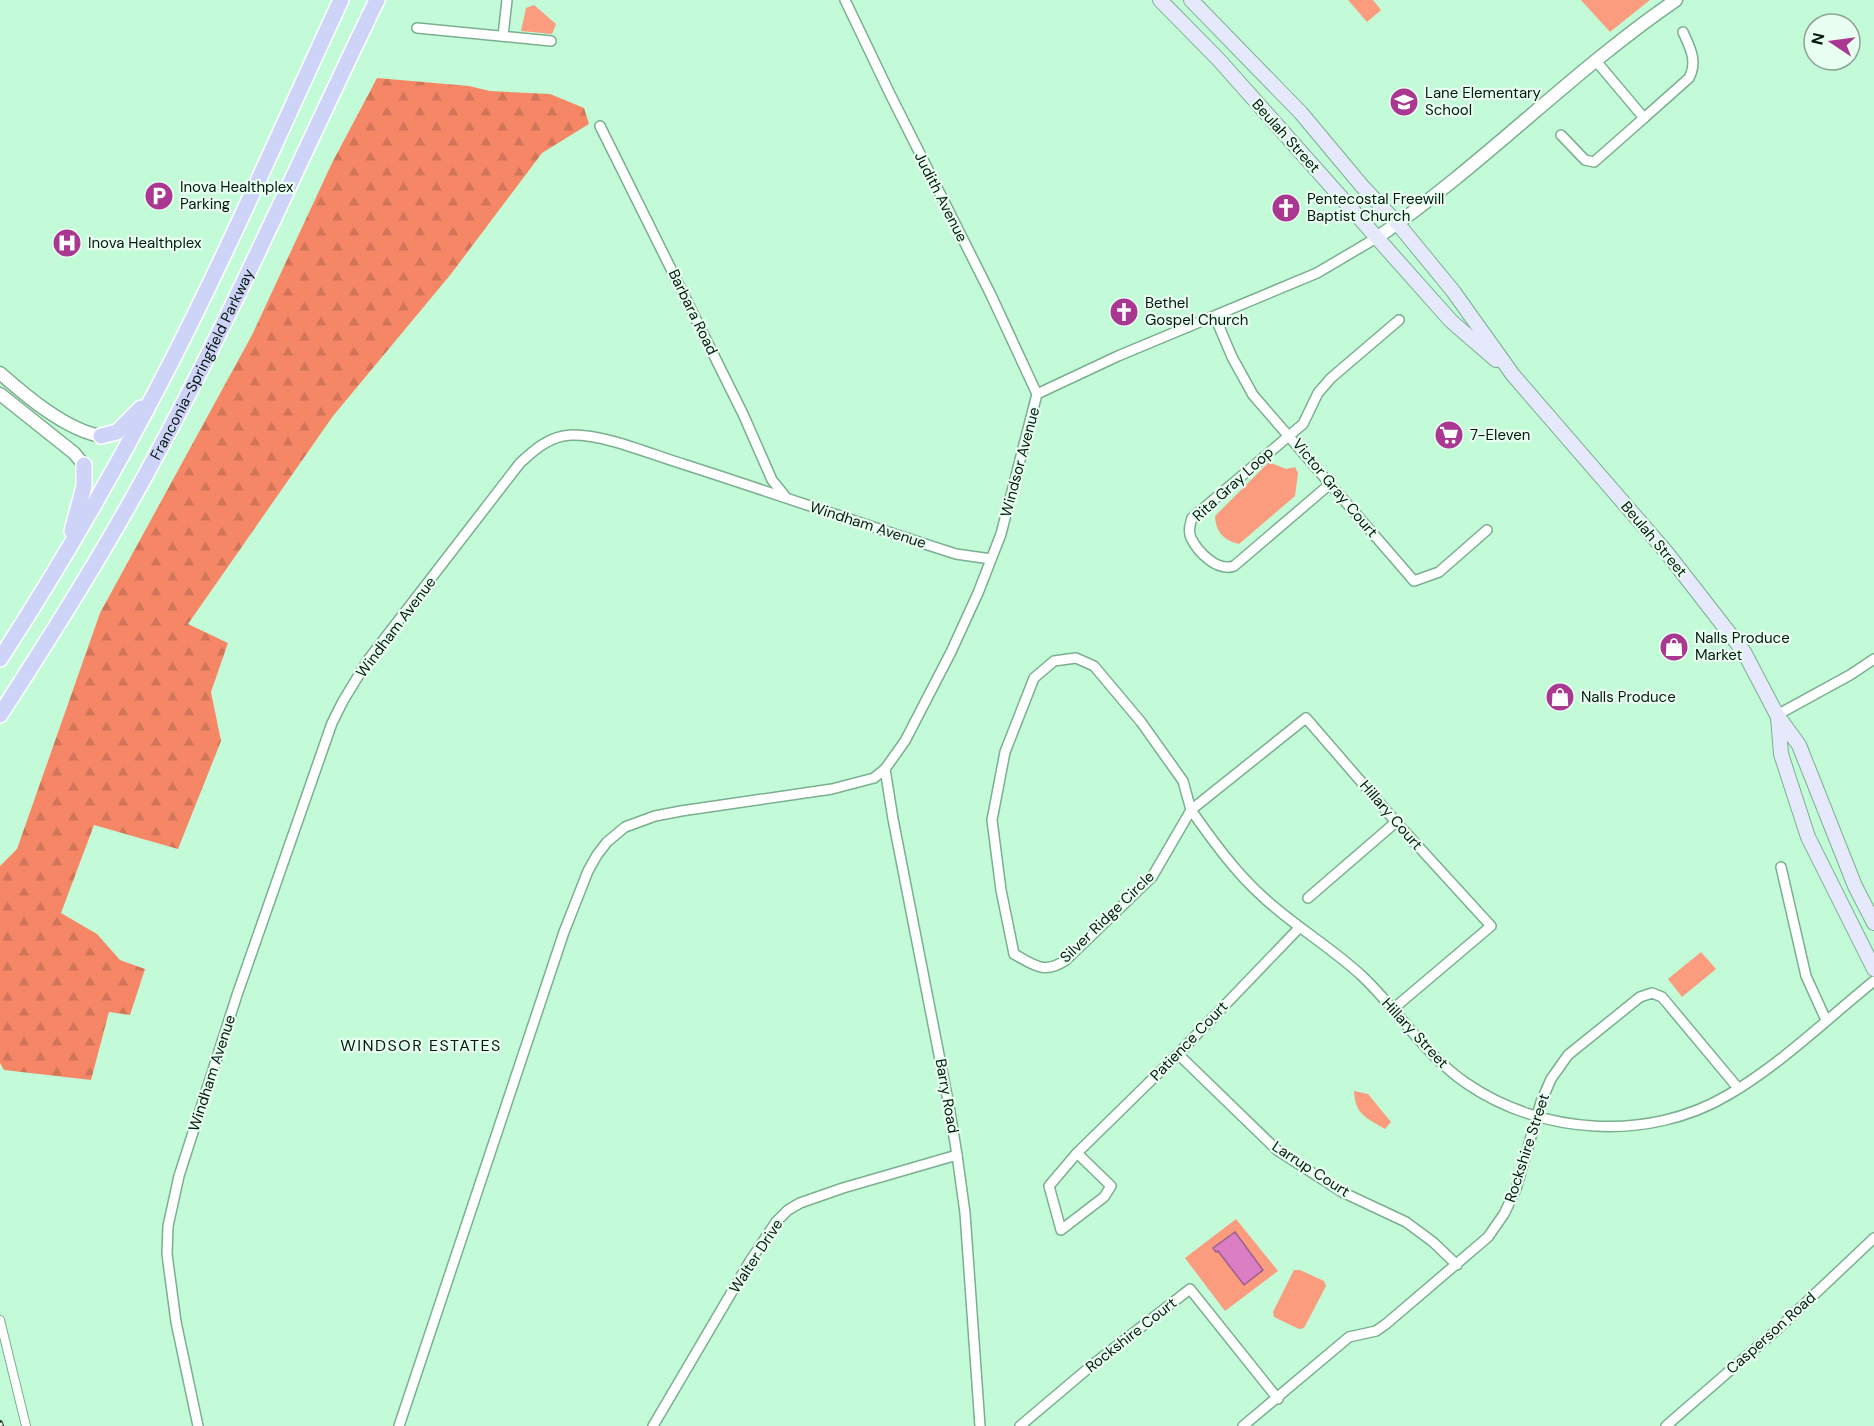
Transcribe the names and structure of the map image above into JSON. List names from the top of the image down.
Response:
{
  "streets": {
    "main road": ["Beulah Street", "Franconia-Springfield Parkway"],
    "street": [
      "Judith Avenue",
      "Barbara Road",
      "Windsor Avenue",
      "Rita Gray Loop",
      "Victor Gray Court",
      "Windham Avenue",
      "Hillary Court",
      "Silver Ridge Circle",
      "Hillary Street",
      "Patience Court",
      "Barry Road",
      "Rockshire Street",
      "Larrup Court",
      "Walter Drive",
      "Casperson Road",
      "Rockshire Court"
    ]
  },
  "crossings": [
    ["Beulah Street", "Windsor Avenue"],
    ["Judith Avenue", "Windsor Avenue"],
    ["Barbara Road", "Windham Avenue"],
    ["Windsor Avenue", "Victor Gray Court"],
    ["Windsor Avenue", "Windham Avenue"],
    ["Windsor Avenue", "Barry Road"],
    ["Rita Gray Loop", "Victor Gray Court"],
    ["Hillary Court", "Silver Ridge Circle"],
    ["Hillary Court", "Hillary Street"],
    ["Silver Ridge Circle", "Hillary Street"],
    ["Hillary Street", "Patience Court"],
    ["Hillary Street", "Rockshire Street"],
    ["Patience Court", "Larrup Court"],
    ["Barry Road", "Walter Drive"],
    ["Rockshire Street", "Larrup Court"],
    ["Rockshire Street", "Rockshire Court"]
  ],
  "districts": ["WINDSOR ESTATES"],
  "places": {
    "school or university": ["Lane Elementary School"],
    "parking": ["Inova Healthplex Parking"],
    "church": ["Pentecostal Freewill Baptist Church", "Bethel Gospel Church"],
    "hospital": ["Inova Healthplex"],
    "supermarket": ["7-Eleven"],
    "shop": ["Nalls Produce Market", "Nalls Produce"]
  },
  "north": "left"
}
